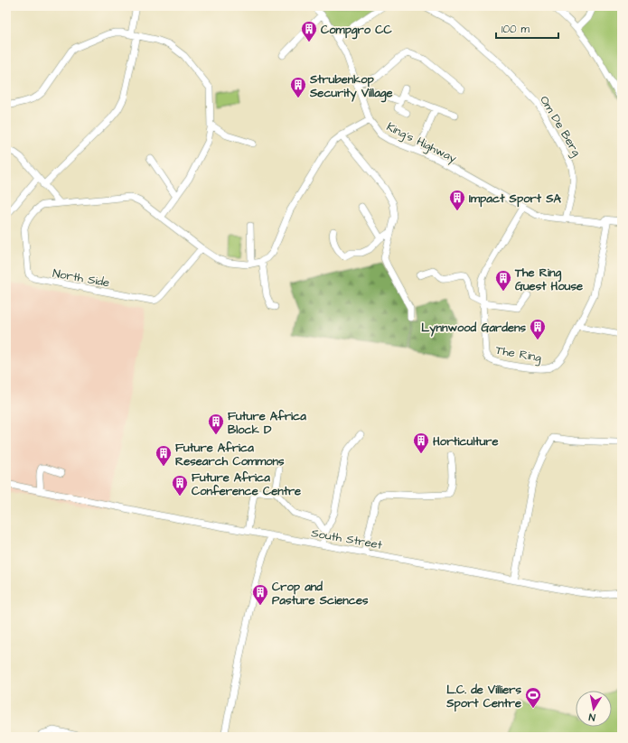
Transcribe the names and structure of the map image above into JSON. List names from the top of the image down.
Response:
{
  "streets": {
    "street": [
      "Om De Berg",
      "King's Highway",
      "North Side",
      "The Ring",
      "South Street"
    ]
  },
  "crossings": [
    ["Om De Berg", "King's Highway"],
    ["King's Highway", "The Ring"]
  ],
  "places": {
    "building": [
      "Compgro CC",
      "Strubenkop Security Village",
      "Impact Sport SA",
      "The Ring Guest House",
      "Lynnwood Gardens",
      "Future Africa Block D",
      "Horticulture",
      "Future Africa Research Commons",
      "Future Africa Conference Centre",
      "Crop and Pasture Sciences"
    ],
    "sports": ["L.C. de Villiers Sport Centre"]
  },
  "scale_bar": "100 m",
  "north": "bottom"
}
